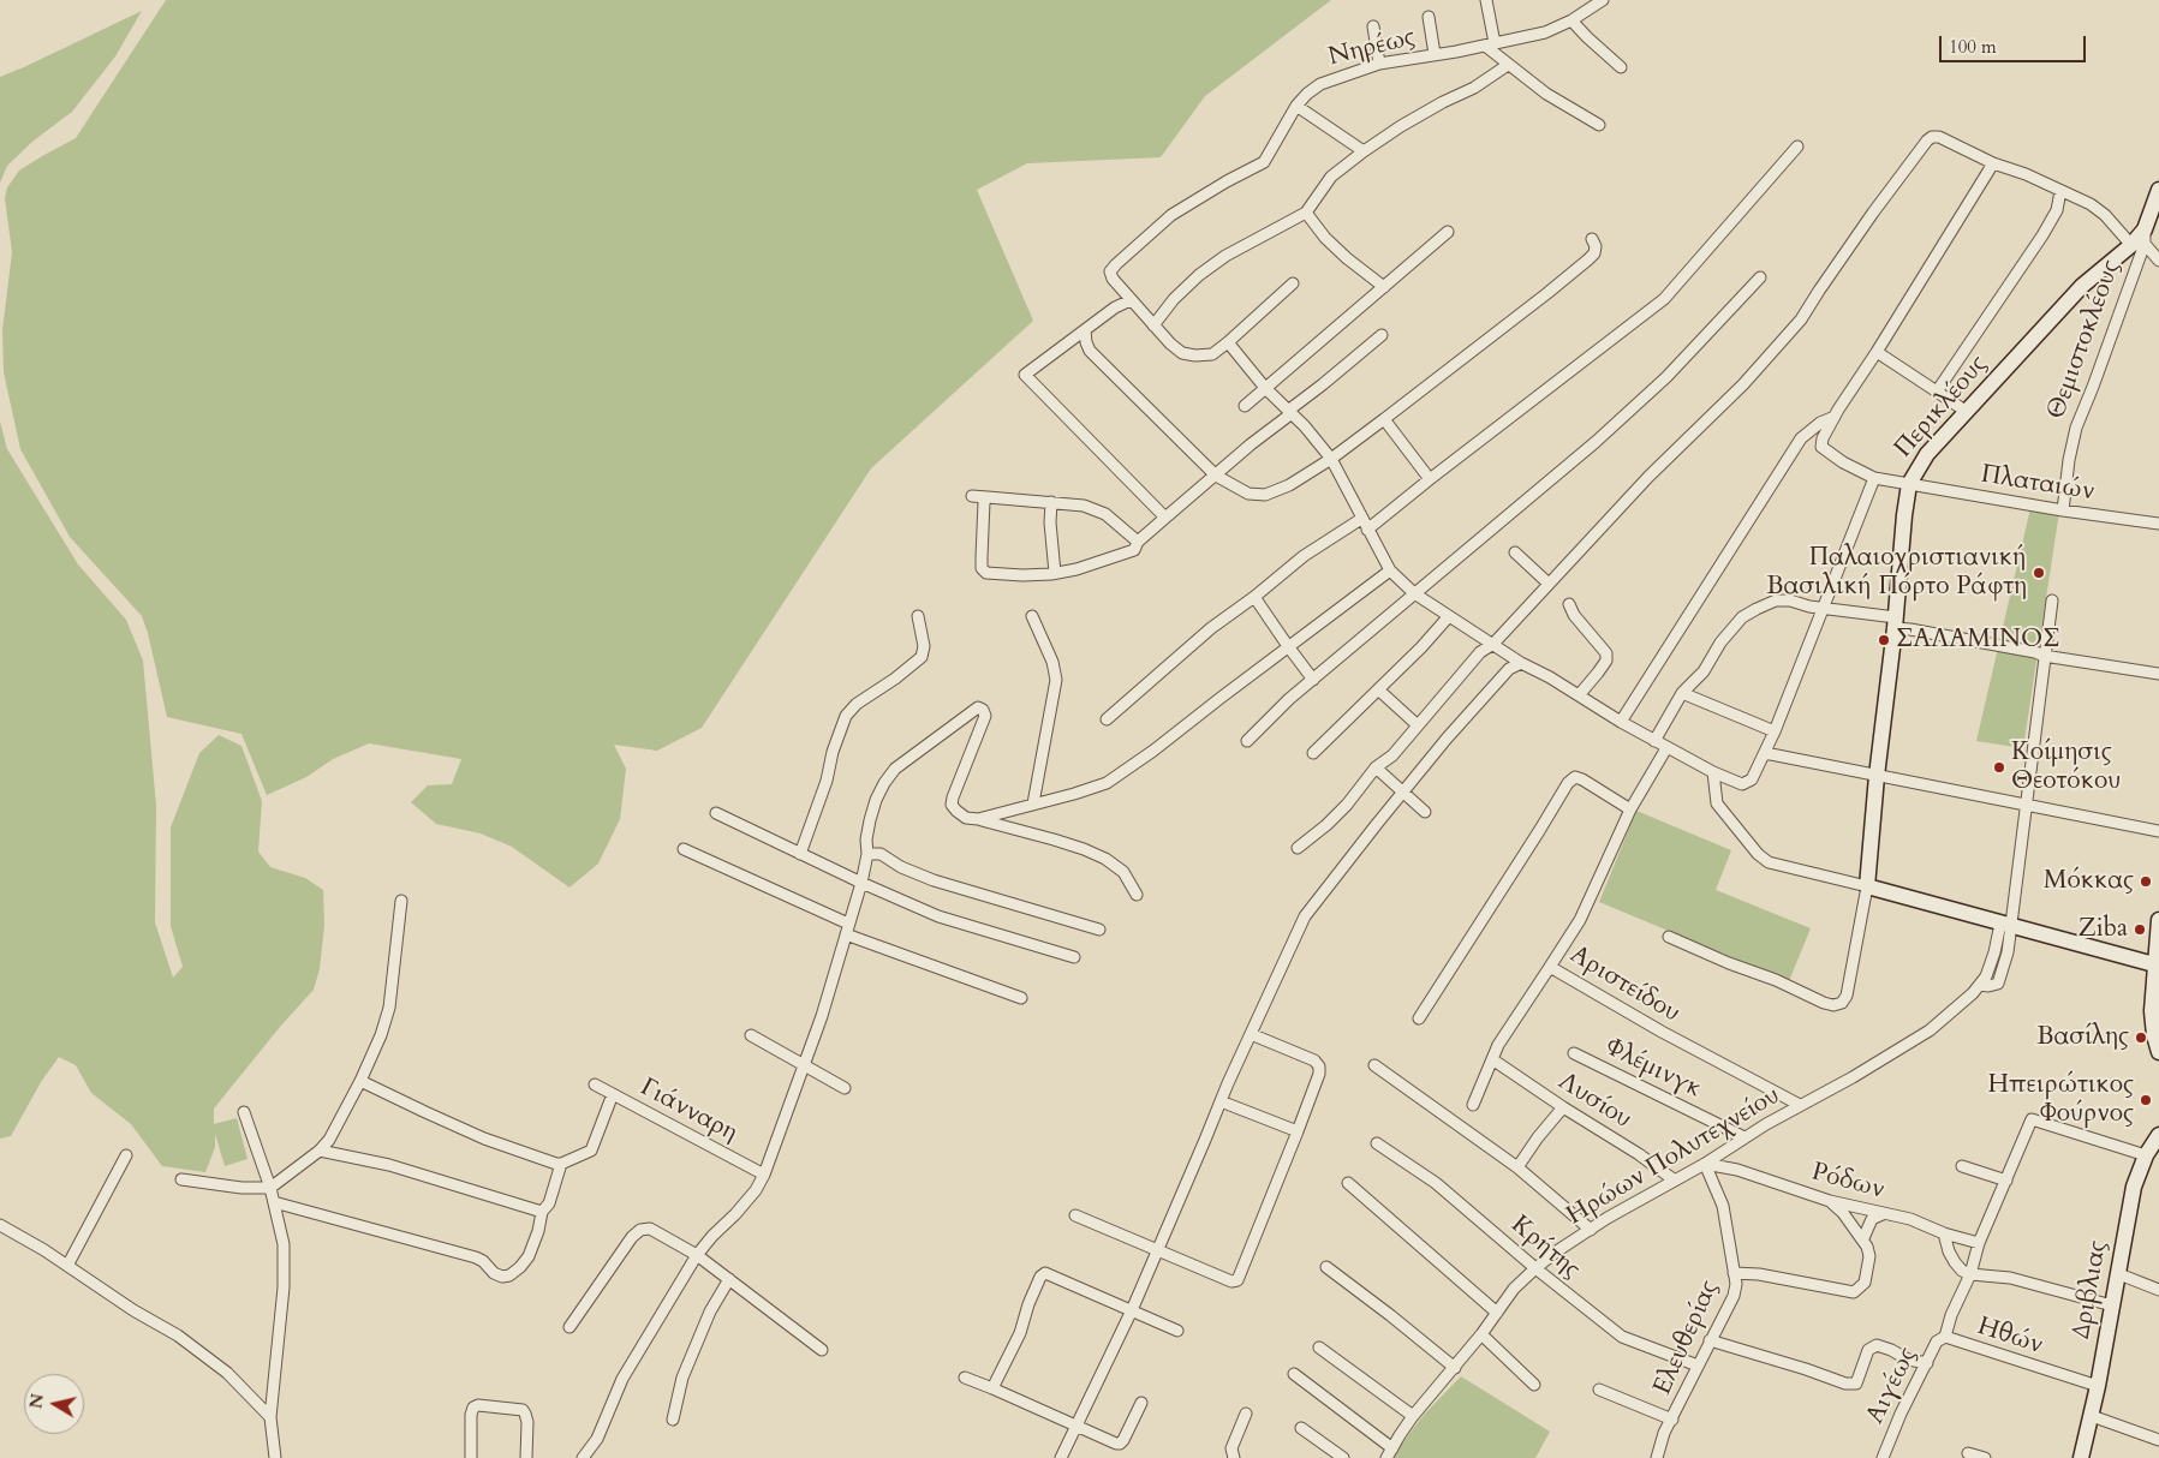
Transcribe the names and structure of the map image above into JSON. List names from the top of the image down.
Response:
{
  "streets": {
    "main road": ["Θεμιστοκλέους", "Περικλέους", "Δριβλιας"],
    "street": [
      "Νηρέως",
      "Πλαταιών",
      "Αριστείδου",
      "Φλέμινγκ",
      "Λυσίου",
      "Γιάνναρη",
      "Ηρώων Πολυτεχνείου",
      "Ρόδων",
      "Κρήτης",
      "Ηθών",
      "Ελευθερίας",
      "Αιγέως"
    ]
  },
  "crossings": [
    ["Θεμιστοκλέους", "Περικλέους"],
    ["Θεμιστοκλέους", "Πλαταιών"],
    ["Περικλέους", "Πλαταιών"],
    ["Αριστείδου", "Ηρώων Πολυτεχνείου"],
    ["Φλέμινγκ", "Ηρώων Πολυτεχνείου"],
    ["Λυσίου", "Ηρώων Πολυτεχνείου"],
    ["Ηρώων Πολυτεχνείου", "Ρόδων"],
    ["Ηρώων Πολυτεχνείου", "Κρήτης"],
    ["Ηρώων Πολυτεχνείου", "Ελευθερίας"],
    ["Ρόδων", "Ελευθερίας"],
    ["Ρόδων", "Αιγέως"],
    ["Κρήτης", "Ελευθερίας"],
    ["Δριβλιας", "Ηθών"],
    ["Δριβλιας", "Αιγέως"],
    ["Ηθών", "Αιγέως"]
  ],
  "places": [
    "Παλαιοχριστιανική Βασιλική Πόρτο Ράφτη",
    "ΣΑΛΑΜΙΝΟΣ",
    "Κοίμησις Θεοτόκου",
    "Μόκκας",
    "Ziba",
    "Βασίλης",
    "Ηπειρώτικος Φούρνος"
  ],
  "scale_bar": "100 m",
  "north": "left"
}
